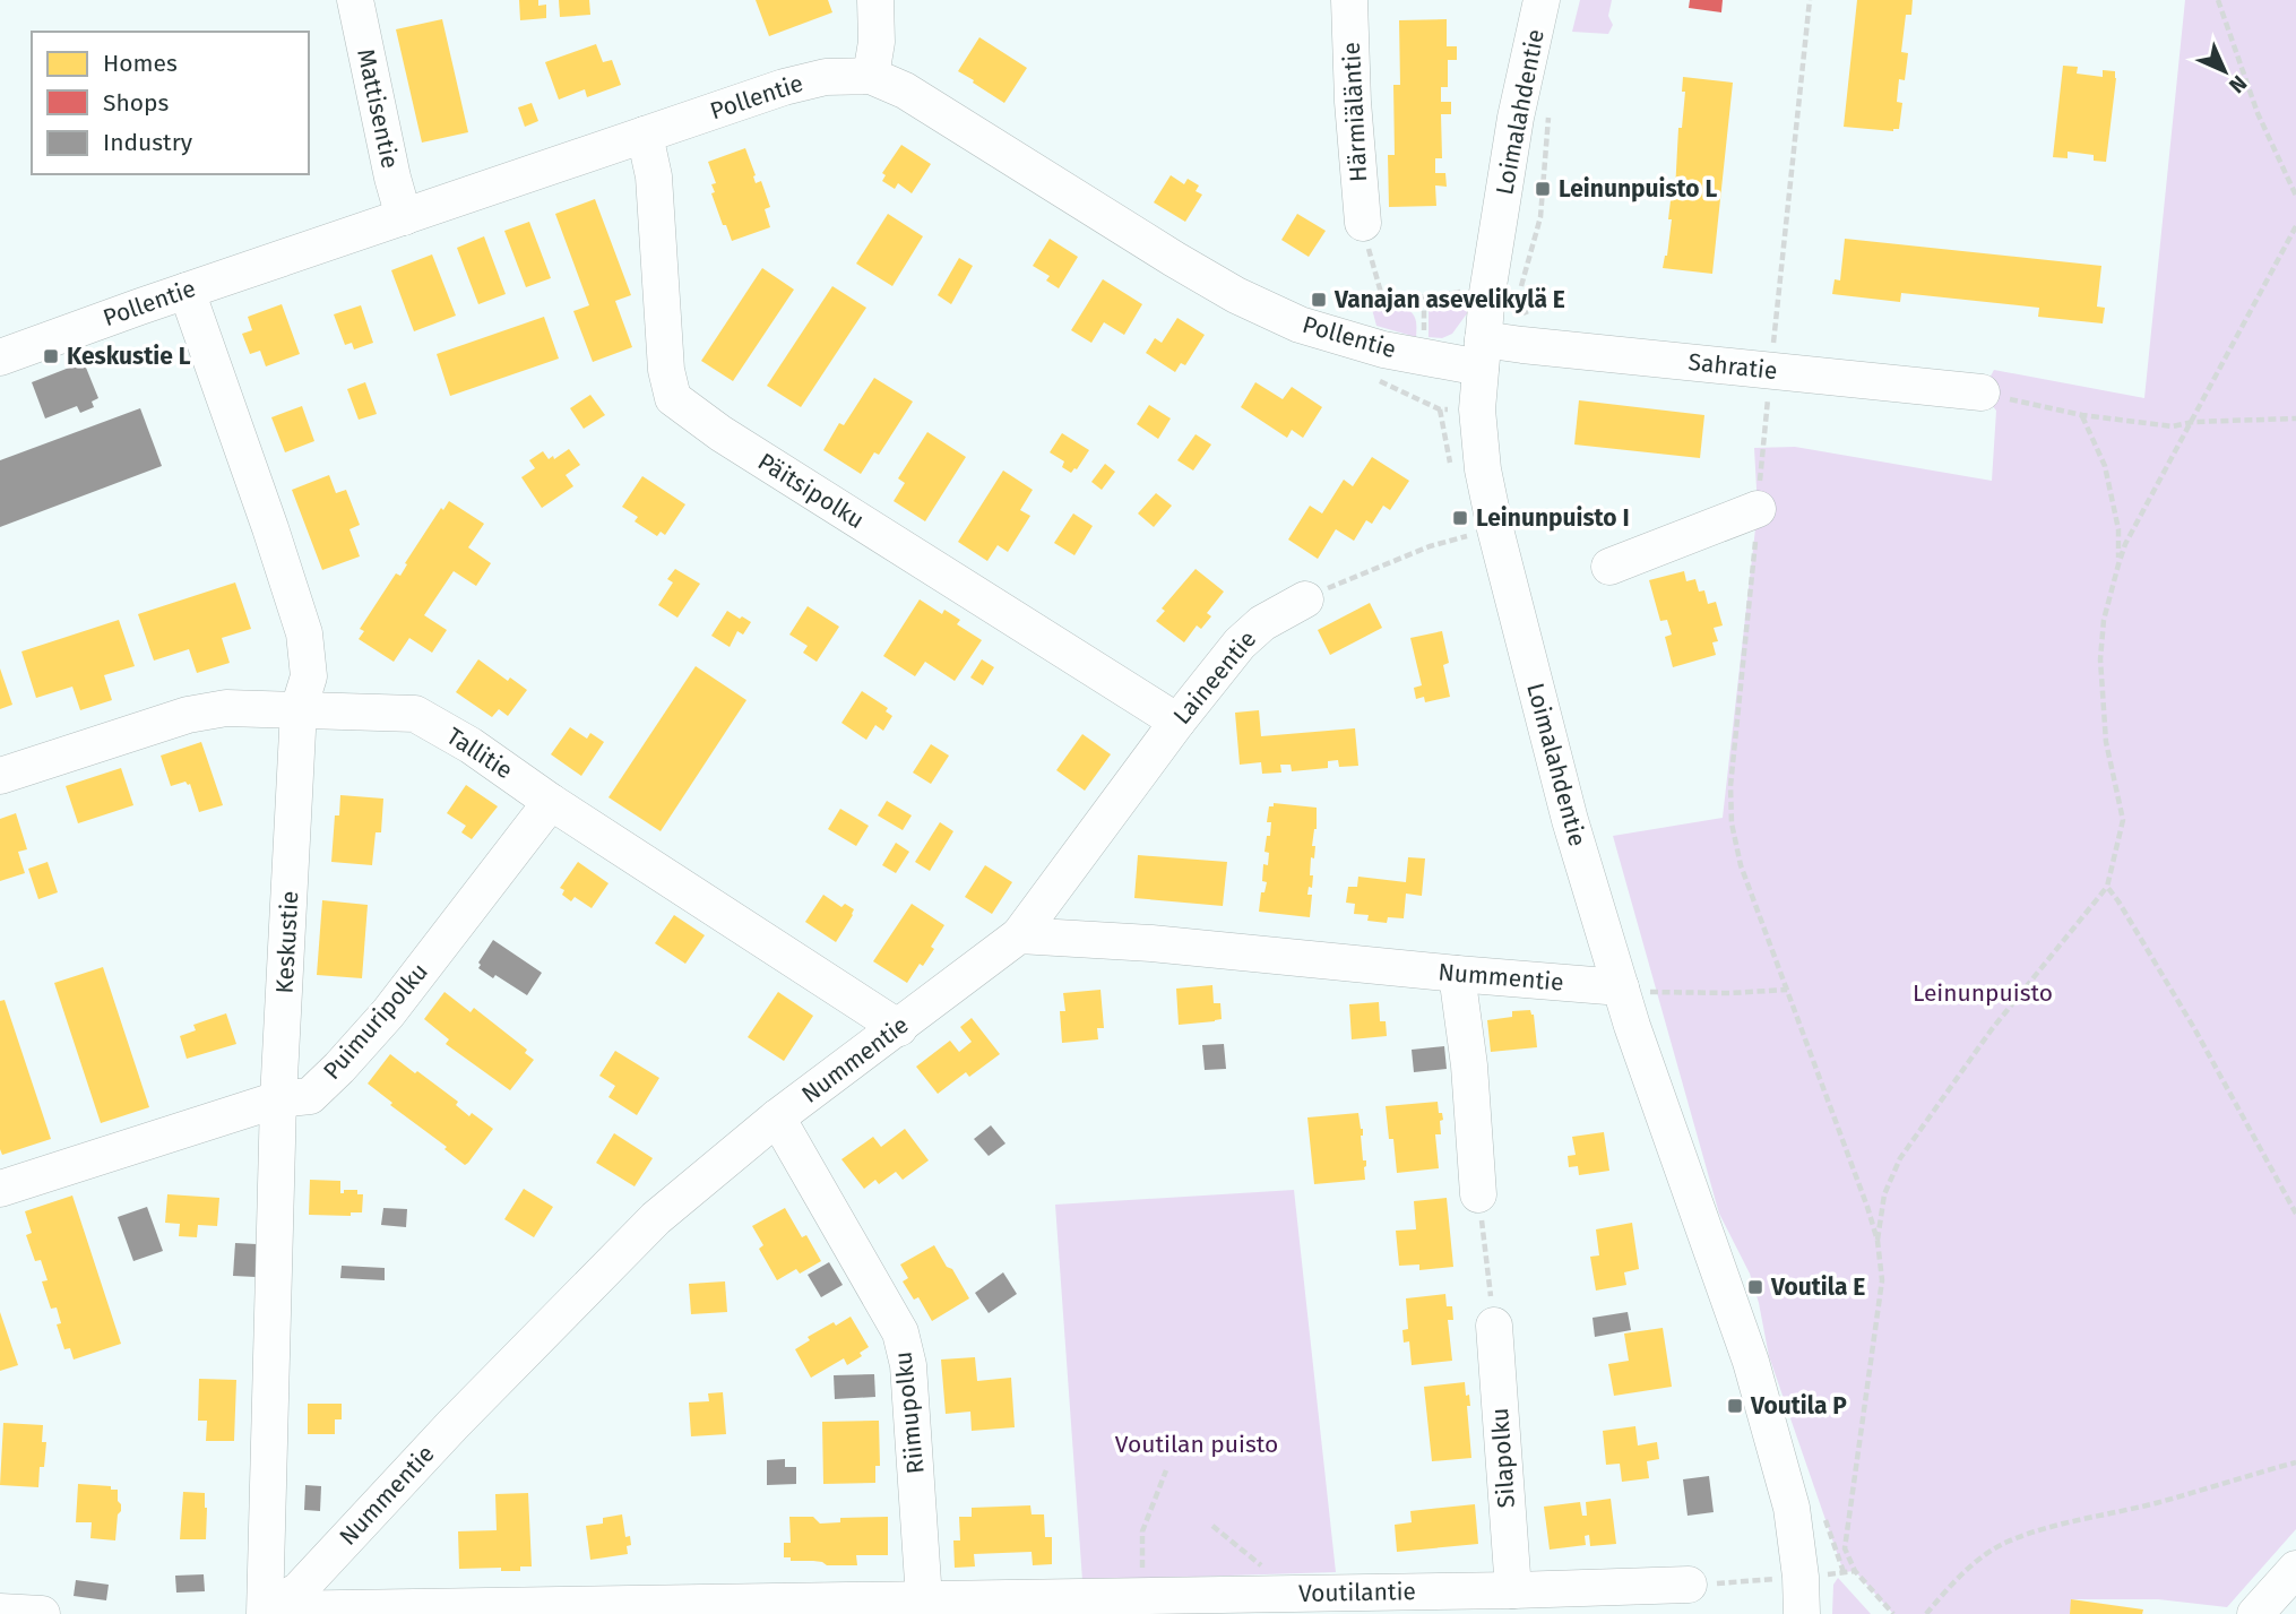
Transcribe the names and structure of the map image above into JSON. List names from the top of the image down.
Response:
{
  "streets": {
    "street": [
      "Pollentie",
      "Mattisentie",
      "Härmiäläntie",
      "Loimalahdentie",
      "Sahratie",
      "Päitsipolku",
      "Laineentie",
      "Tallitie",
      "Keskustie",
      "Nummentie",
      "Puimuripolku",
      "Riimupolku",
      "Silapolku",
      "Voutilantie"
    ]
  },
  "crossings": [
    ["Pollentie", "Mattisentie"],
    ["Pollentie", "Loimalahdentie"],
    ["Pollentie", "Sahratie"],
    ["Pollentie", "Päitsipolku"],
    ["Pollentie", "Keskustie"],
    ["Loimalahdentie", "Sahratie"],
    ["Loimalahdentie", "Nummentie"],
    ["Päitsipolku", "Laineentie"],
    ["Laineentie", "Nummentie"],
    ["Tallitie", "Keskustie"],
    ["Tallitie", "Nummentie"],
    ["Tallitie", "Puimuripolku"],
    ["Keskustie", "Nummentie"],
    ["Keskustie", "Puimuripolku"],
    ["Keskustie", "Voutilantie"],
    ["Nummentie", "Riimupolku"],
    ["Nummentie", "Voutilantie"],
    ["Riimupolku", "Voutilantie"],
    ["Silapolku", "Voutilantie"]
  ],
  "parks": ["Leinunpuisto", "Voutilan puisto"],
  "places": {
    "transit": [
      "Leinunpuisto L",
      "Vanajan asevelikylä E",
      "Keskustie L",
      "Leinunpuisto I",
      "Voutila E",
      "Voutila P"
    ]
  },
  "legend": ["Homes", "Shops", "Industry"],
  "north": "bottom right"
}
